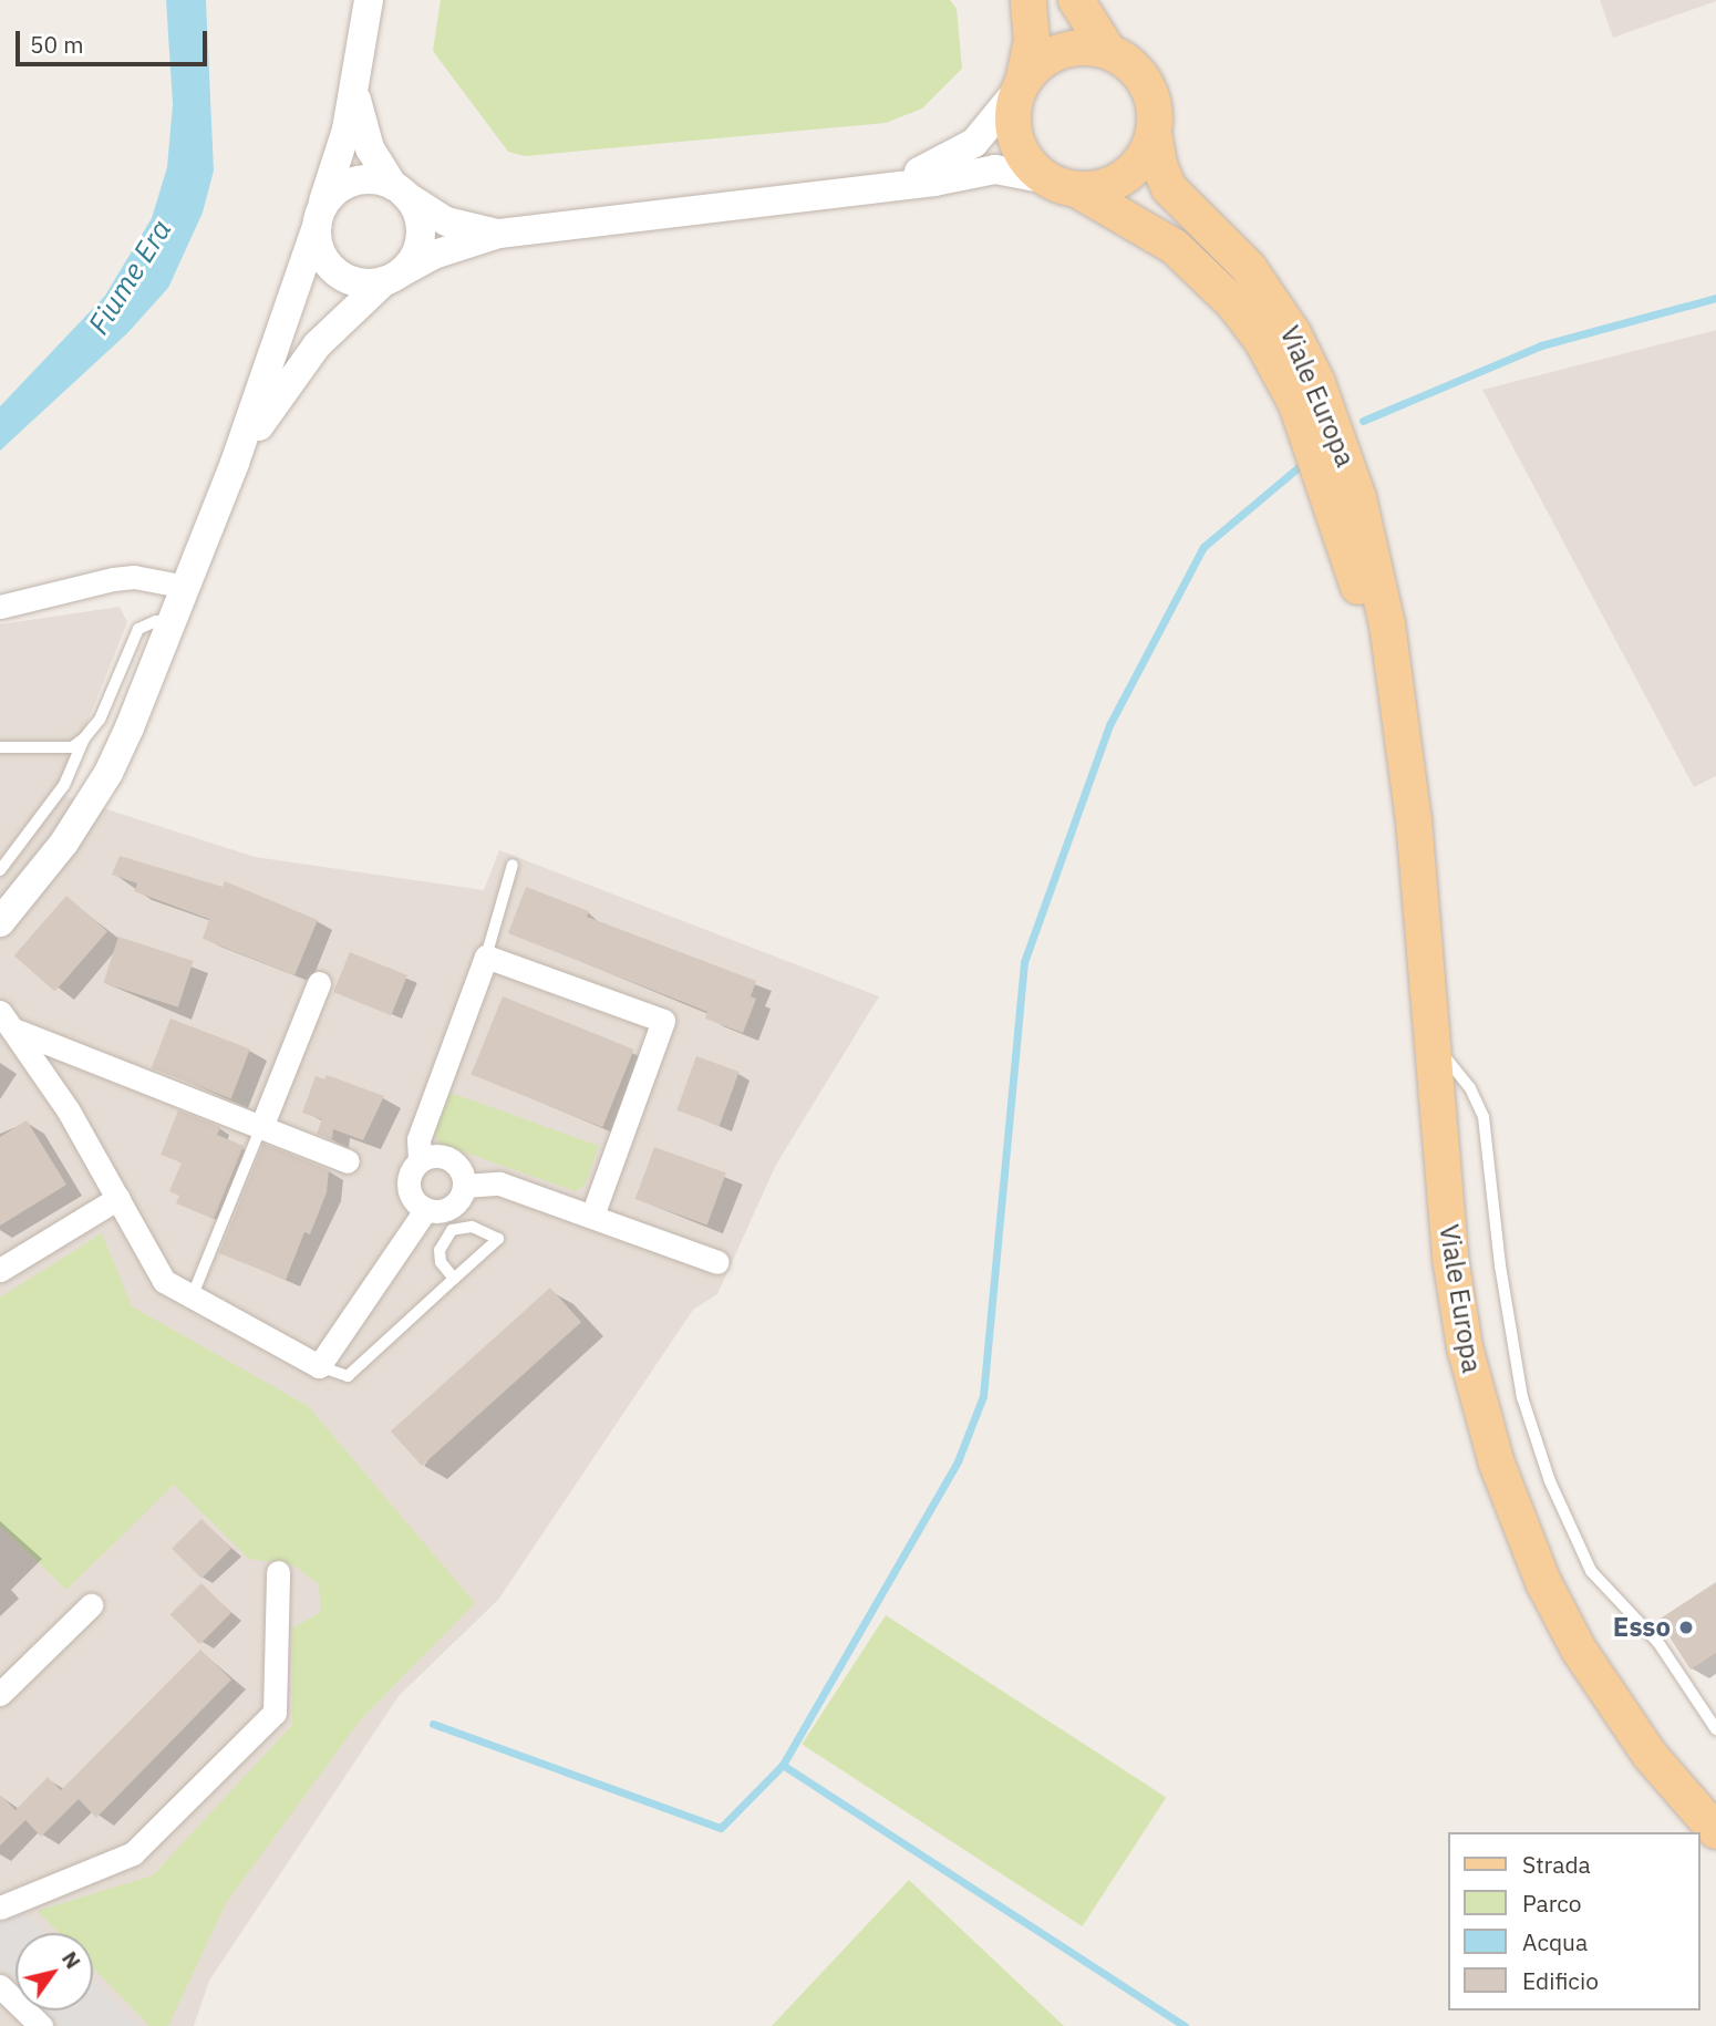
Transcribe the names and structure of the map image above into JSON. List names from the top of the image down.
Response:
{
  "streets": {
    "main road": ["Viale Europa"]
  },
  "water": ["Fiume Era"],
  "places": ["Esso"],
  "legend": [
    "Strada",
    "Parco",
    "Acqua",
    "Edificio"
  ],
  "scale_bar": "50 m",
  "north": "top right"
}
